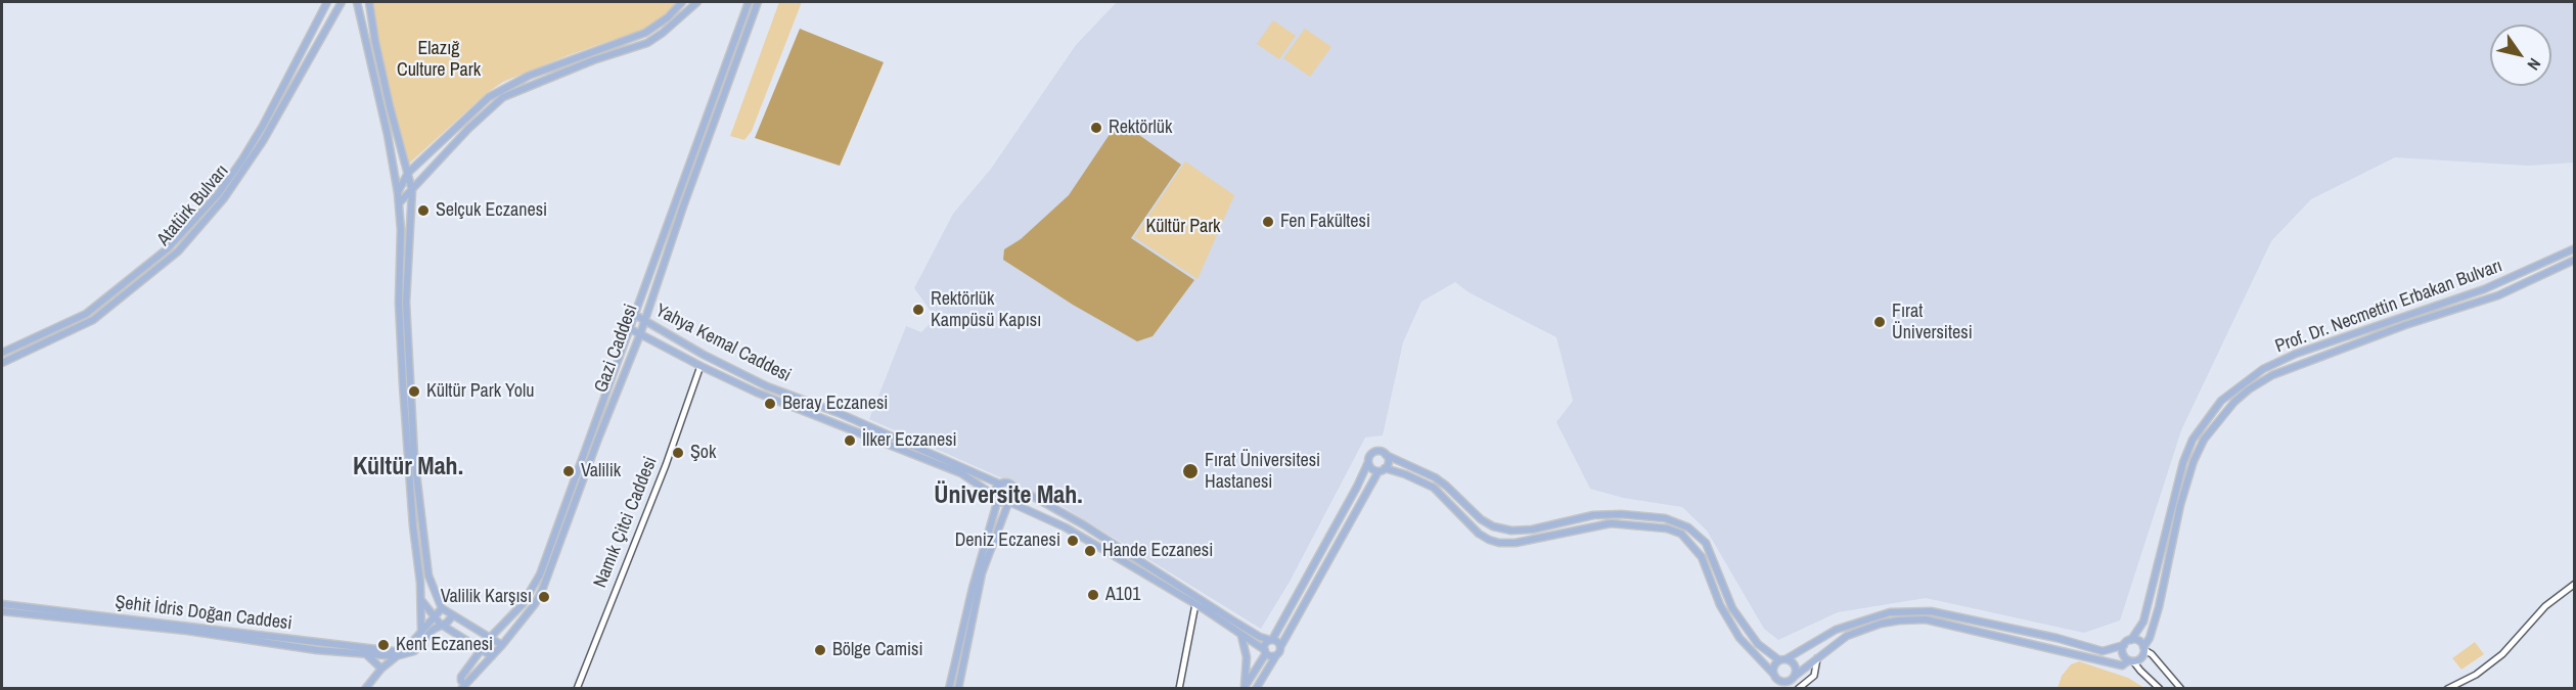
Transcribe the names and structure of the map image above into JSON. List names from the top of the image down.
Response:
{
  "streets": {
    "main road": [
      "Atatürk Bulvarı",
      "Prof. Dr. Necmettin Erbakan Bulvarı",
      "Yahya Kemal Caddesi",
      "Gazi Caddesi",
      "Şehit İdris Doğan Caddesi"
    ],
    "street": ["Namık Çitci Caddesi"]
  },
  "crossings": [
    ["Yahya Kemal Caddesi", "Gazi Caddesi"],
    ["Yahya Kemal Caddesi", "Namık Çitci Caddesi"]
  ],
  "districts": ["Kültür Mah.", "Üniversite Mah."],
  "parks": ["Elazığ Culture Park", "Kültür Park"],
  "places": [
    "Rektörlük",
    "Selçuk Eczanesi",
    "Fen Fakültesi",
    "Rektörlük Kampüsü Kapısı",
    "Fırat Üniversitesi",
    "Kültür Park Yolu",
    "Beray Eczanesi",
    "İlker Eczanesi",
    "Şok",
    "Valilik",
    "Fırat Üniversitesi Hastanesi",
    "Deniz Eczanesi",
    "Hande Eczanesi",
    "A101",
    "Valilik Karşısı",
    "Kent Eczanesi",
    "Bölge Camisi"
  ],
  "north": "bottom right"
}
